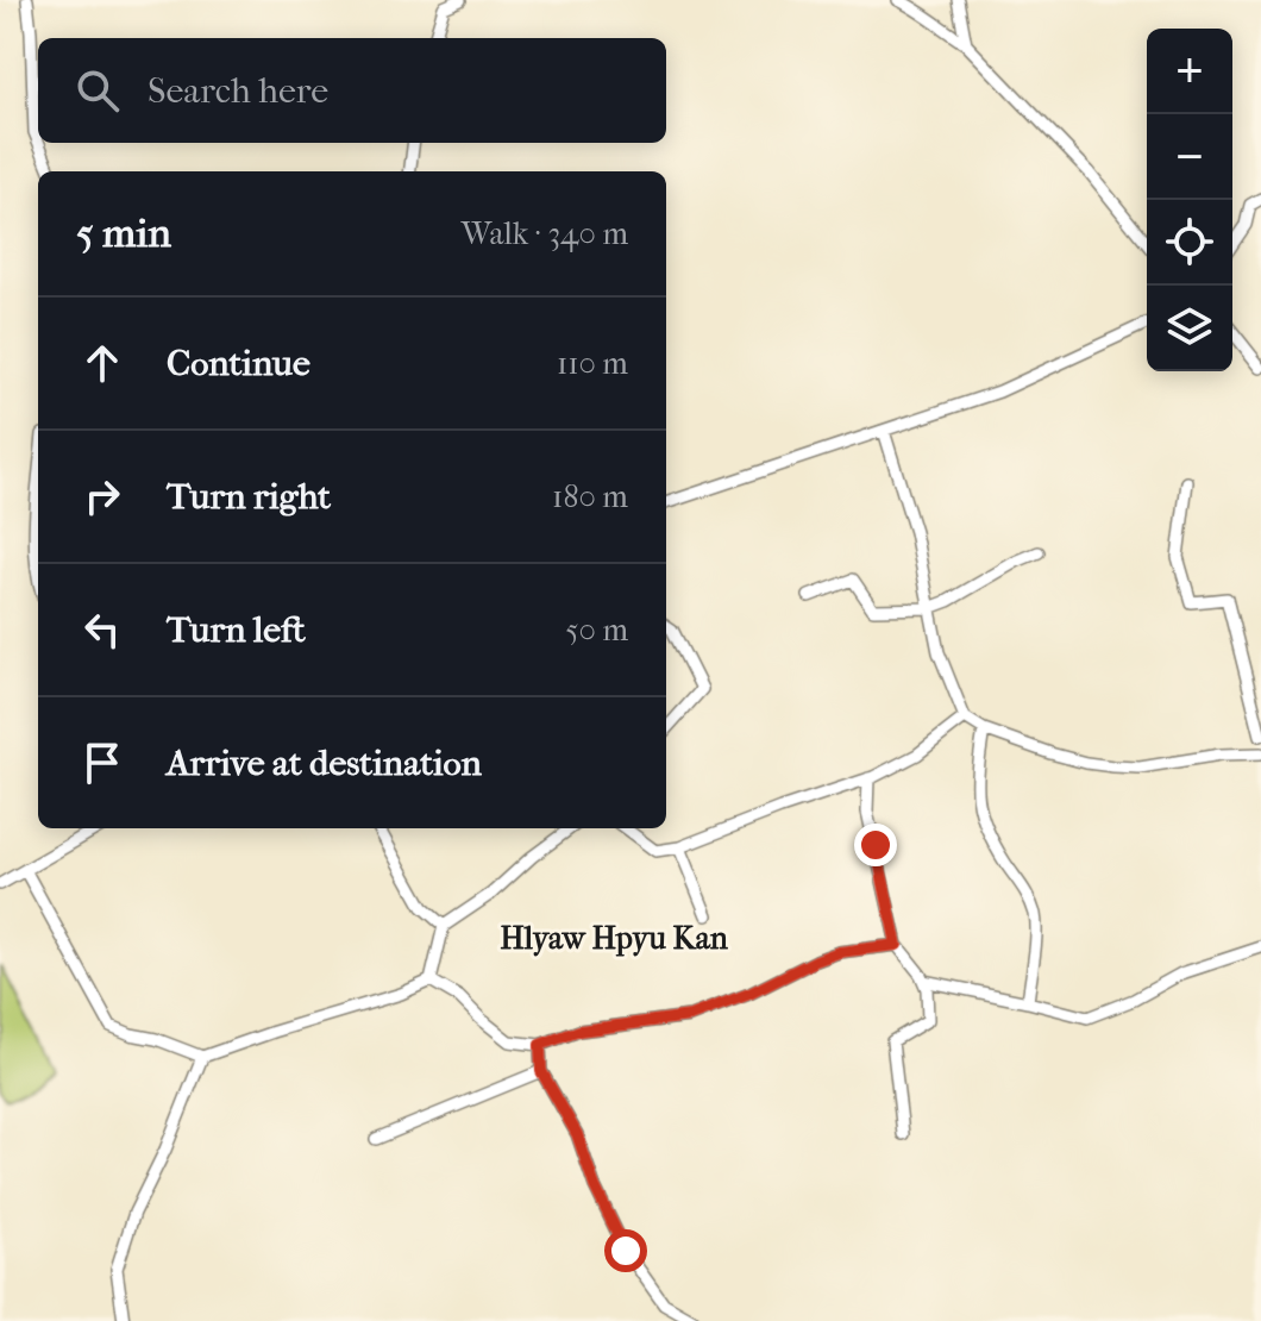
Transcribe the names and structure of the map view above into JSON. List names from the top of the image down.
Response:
{
  "districts": ["Hlyaw Hpyu Kan"],
  "page": {
    "map_buttons": ["+", "−"],
    "search": "Search here",
    "heading": ["5 min", "Walk · 340 m"],
    "list": [
      ["Continue", "110 m"],
      ["Turn right", "180 m"],
      ["Turn left", "50 m"],
      "Arrive at destination"
    ]
  }
}
